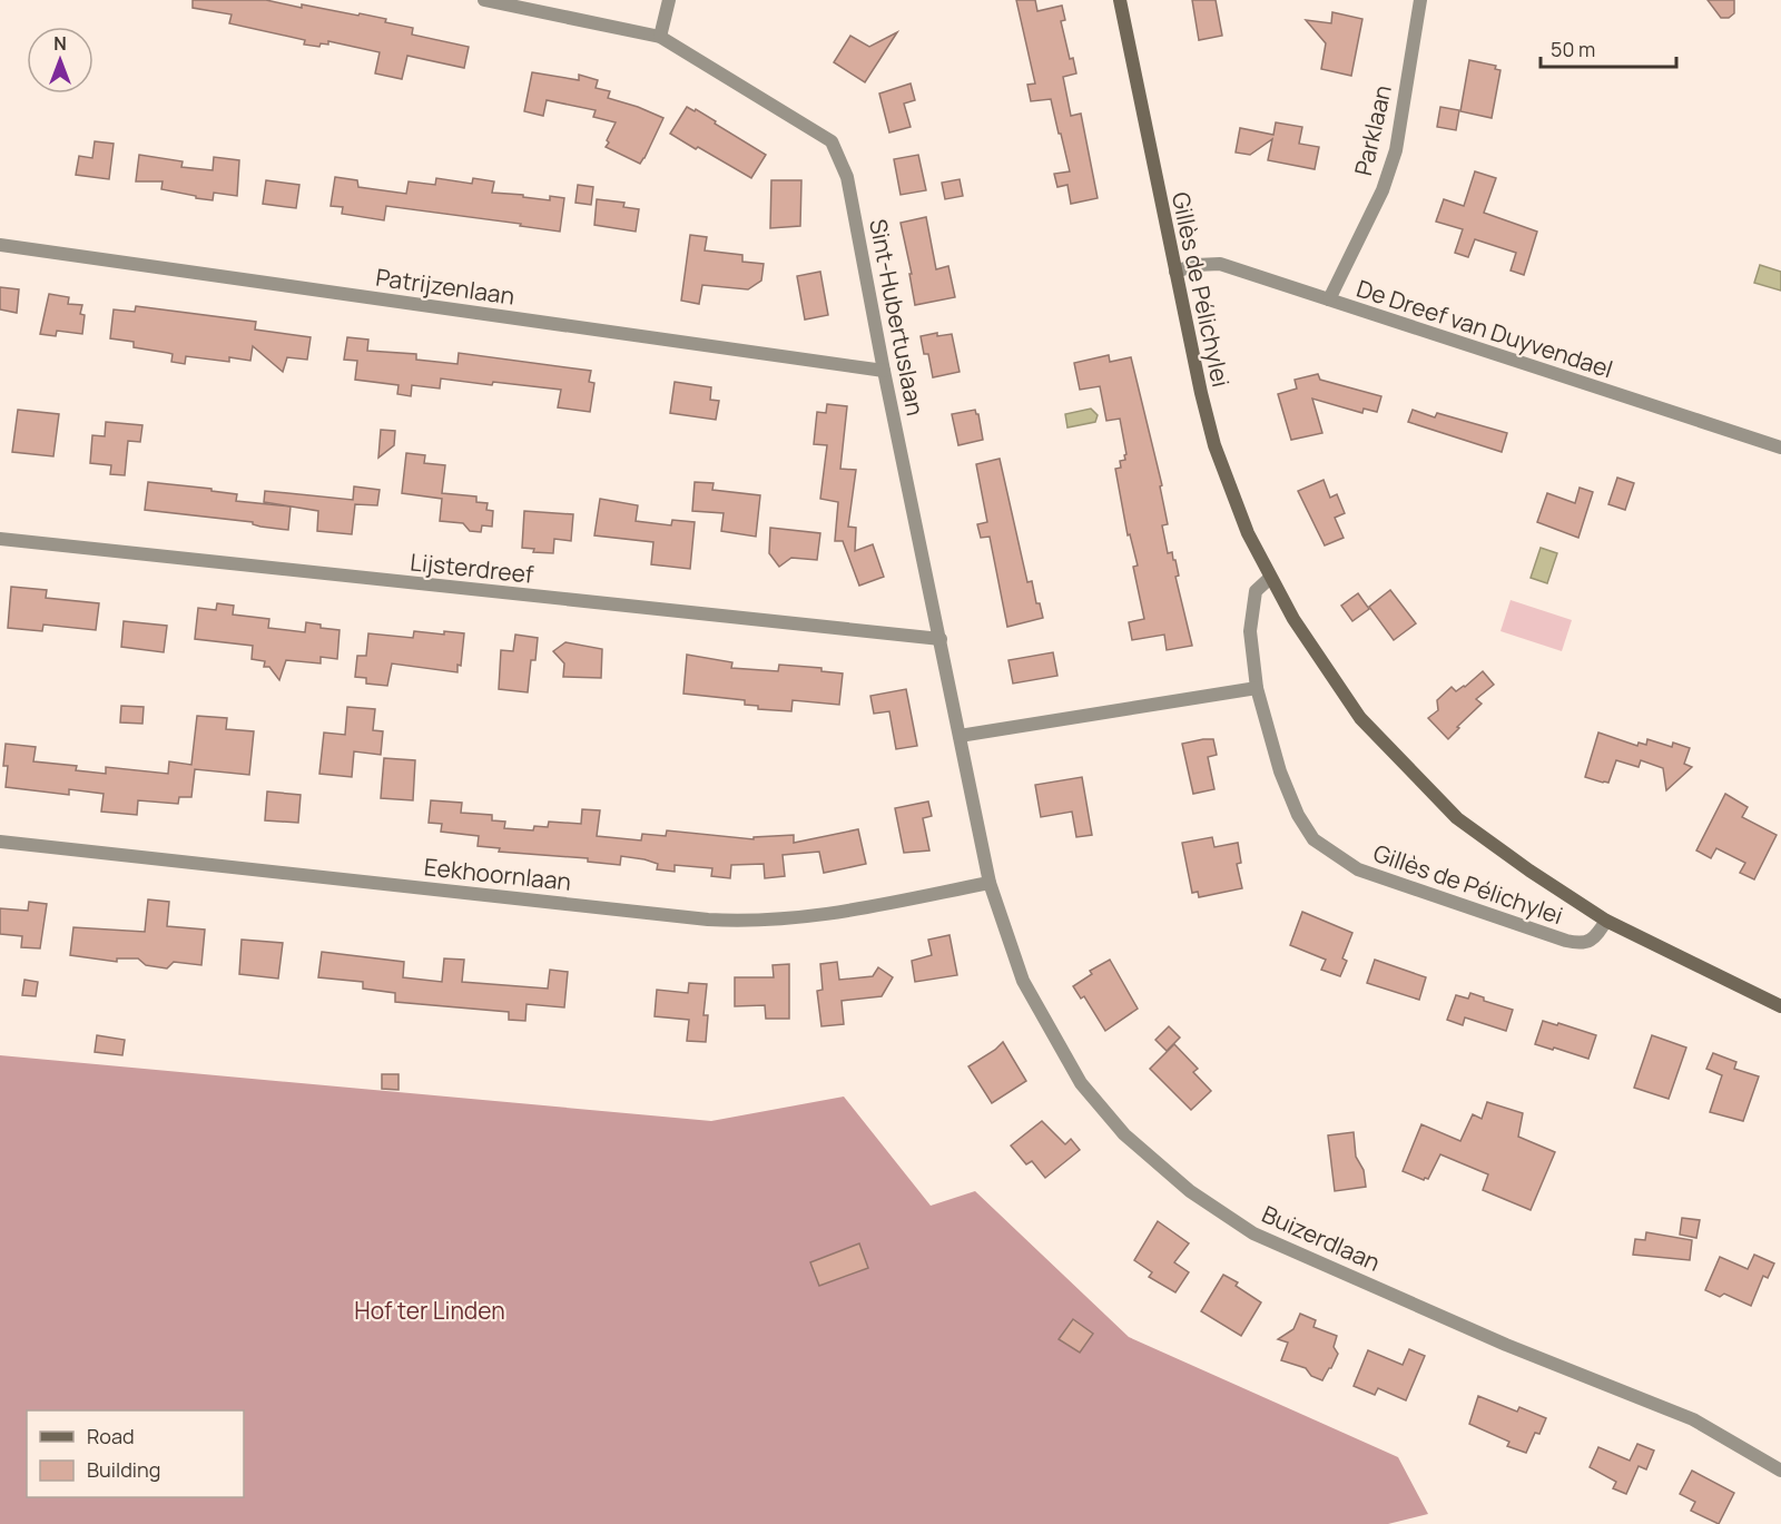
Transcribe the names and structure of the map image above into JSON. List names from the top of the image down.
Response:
{
  "streets": {
    "main road": ["Gillès de Pélichylei"],
    "street": [
      "Parklaan",
      "Patrijzenlaan",
      "Sint-Hubertuslaan",
      "De Dreef van Duyvendael",
      "Lijsterdreef",
      "Eekhoornlaan",
      "Buizerdlaan"
    ]
  },
  "crossings": [
    ["Parklaan", "De Dreef van Duyvendael"],
    ["Patrijzenlaan", "Sint-Hubertuslaan"],
    ["Gillès de Pélichylei", "De Dreef van Duyvendael"],
    ["Sint-Hubertuslaan", "Lijsterdreef"],
    ["Sint-Hubertuslaan", "Eekhoornlaan"],
    ["Sint-Hubertuslaan", "Buizerdlaan"],
    ["Eekhoornlaan", "Buizerdlaan"]
  ],
  "parks": ["Hof ter Linden"],
  "legend": ["Road", "Building"],
  "scale_bar": "50 m",
  "north": "top"
}
